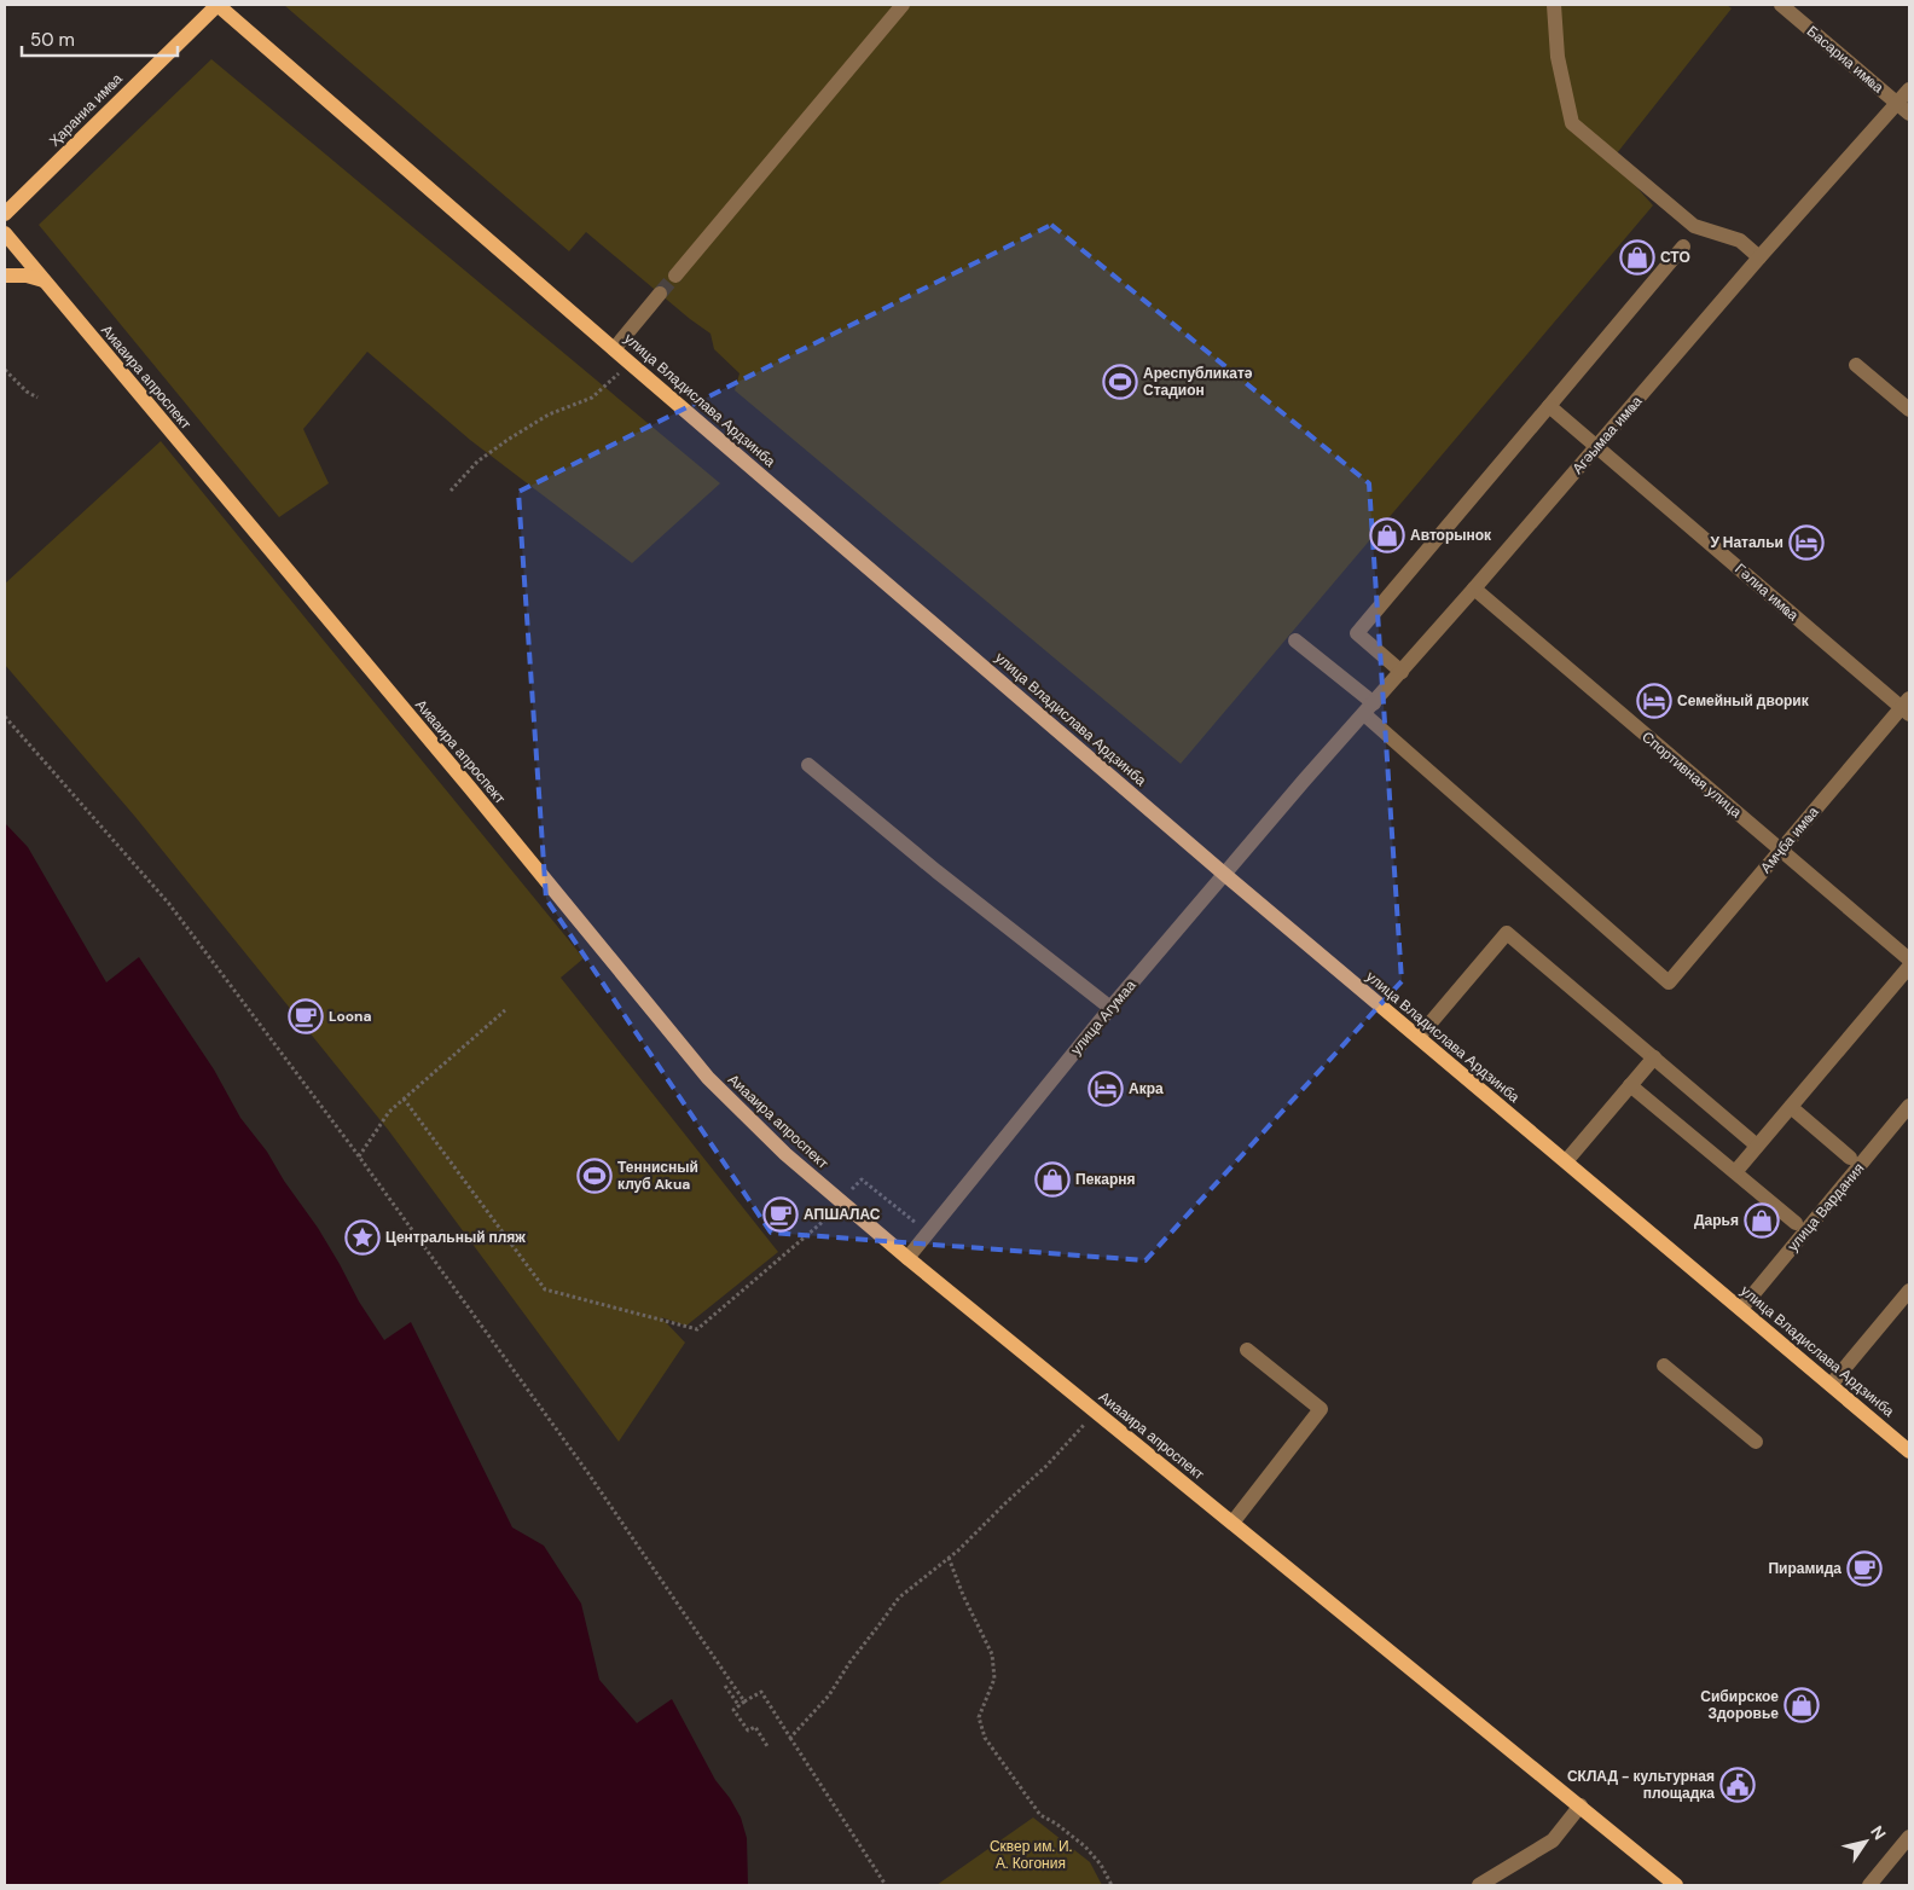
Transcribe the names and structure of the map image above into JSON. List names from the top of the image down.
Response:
{
  "streets": {
    "main road": ["Ҳараниа имҩа", "Аиааира апроспект", "улица Владислава Ардзинба"],
    "street": [
      "Басариа имҩа",
      "Агәымаа имҩа",
      "Гәлиа имҩа",
      "Спортивная улица",
      "Амҷба имҩа",
      "улица Агумаа",
      "улица Вардания"
    ]
  },
  "crossings": [
    ["Басариа имҩа", "Агәымаа имҩа"],
    ["Ҳараниа имҩа", "улица Владислава Ардзинба"],
    ["Аиааира апроспект", "улица Агумаа"],
    ["улица Владислава Ардзинба", "улица Агумаа"],
    ["улица Владислава Ардзинба", "улица Вардания"],
    ["Агәымаа имҩа", "Гәлиа имҩа"],
    ["Агәымаа имҩа", "Спортивная улица"],
    ["Агәымаа имҩа", "Амҷба имҩа"],
    ["Агәымаа имҩа", "улица Агумаа"],
    ["Гәлиа имҩа", "Амҷба имҩа"],
    ["Спортивная улица", "Амҷба имҩа"]
  ],
  "parks": ["Сквер им. И. А. Когония"],
  "places": {
    "shop": [
      "СТО",
      "Авторынок",
      "Пекарня",
      "Дарья",
      "Сибирское Здоровье"
    ],
    "sports": ["Ареспубликатә Стадион", "Теннисный клуб Akua"],
    "hotel": ["У Натальи", "Семейный дворик", "Акра"],
    "cafe": ["Loona", "АПШАЛАС", "Пирамида"],
    "place": ["Центральный пляж"],
    "public building": ["СКЛАД - культурная площадка"]
  },
  "scale_bar": "50 m",
  "north": "top right"
}
